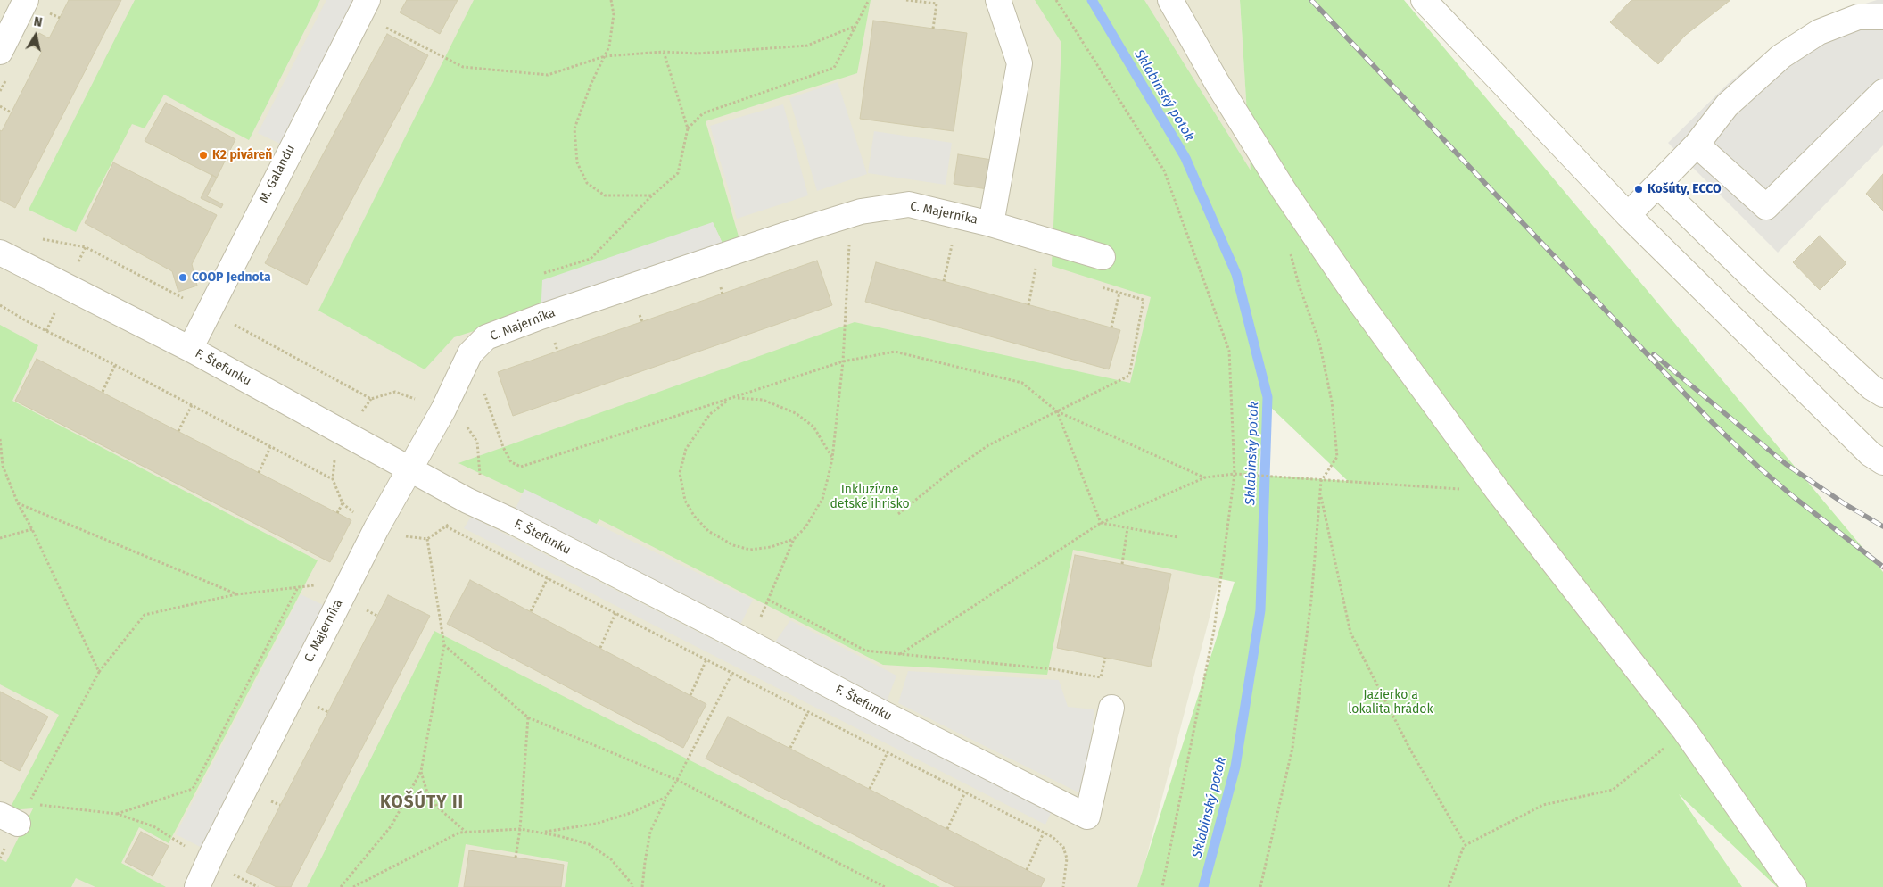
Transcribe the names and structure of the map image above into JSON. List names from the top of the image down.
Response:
{
  "streets": {
    "street": ["M. Galandu", "C. Majerníka", "F. Štefunku"]
  },
  "crossings": [
    ["M. Galandu", "F. Štefunku"],
    ["C. Majerníka", "F. Štefunku"]
  ],
  "districts": ["KOŠÚTY II"],
  "water": ["Sklabinský potok"],
  "parks": ["Inkluzívne detské ihrisko", "Jazierko a lokalita hrádok"],
  "places": ["K2 piváreň", "Košúty, ECCO", "COOP Jednota"],
  "north": "top"
}
